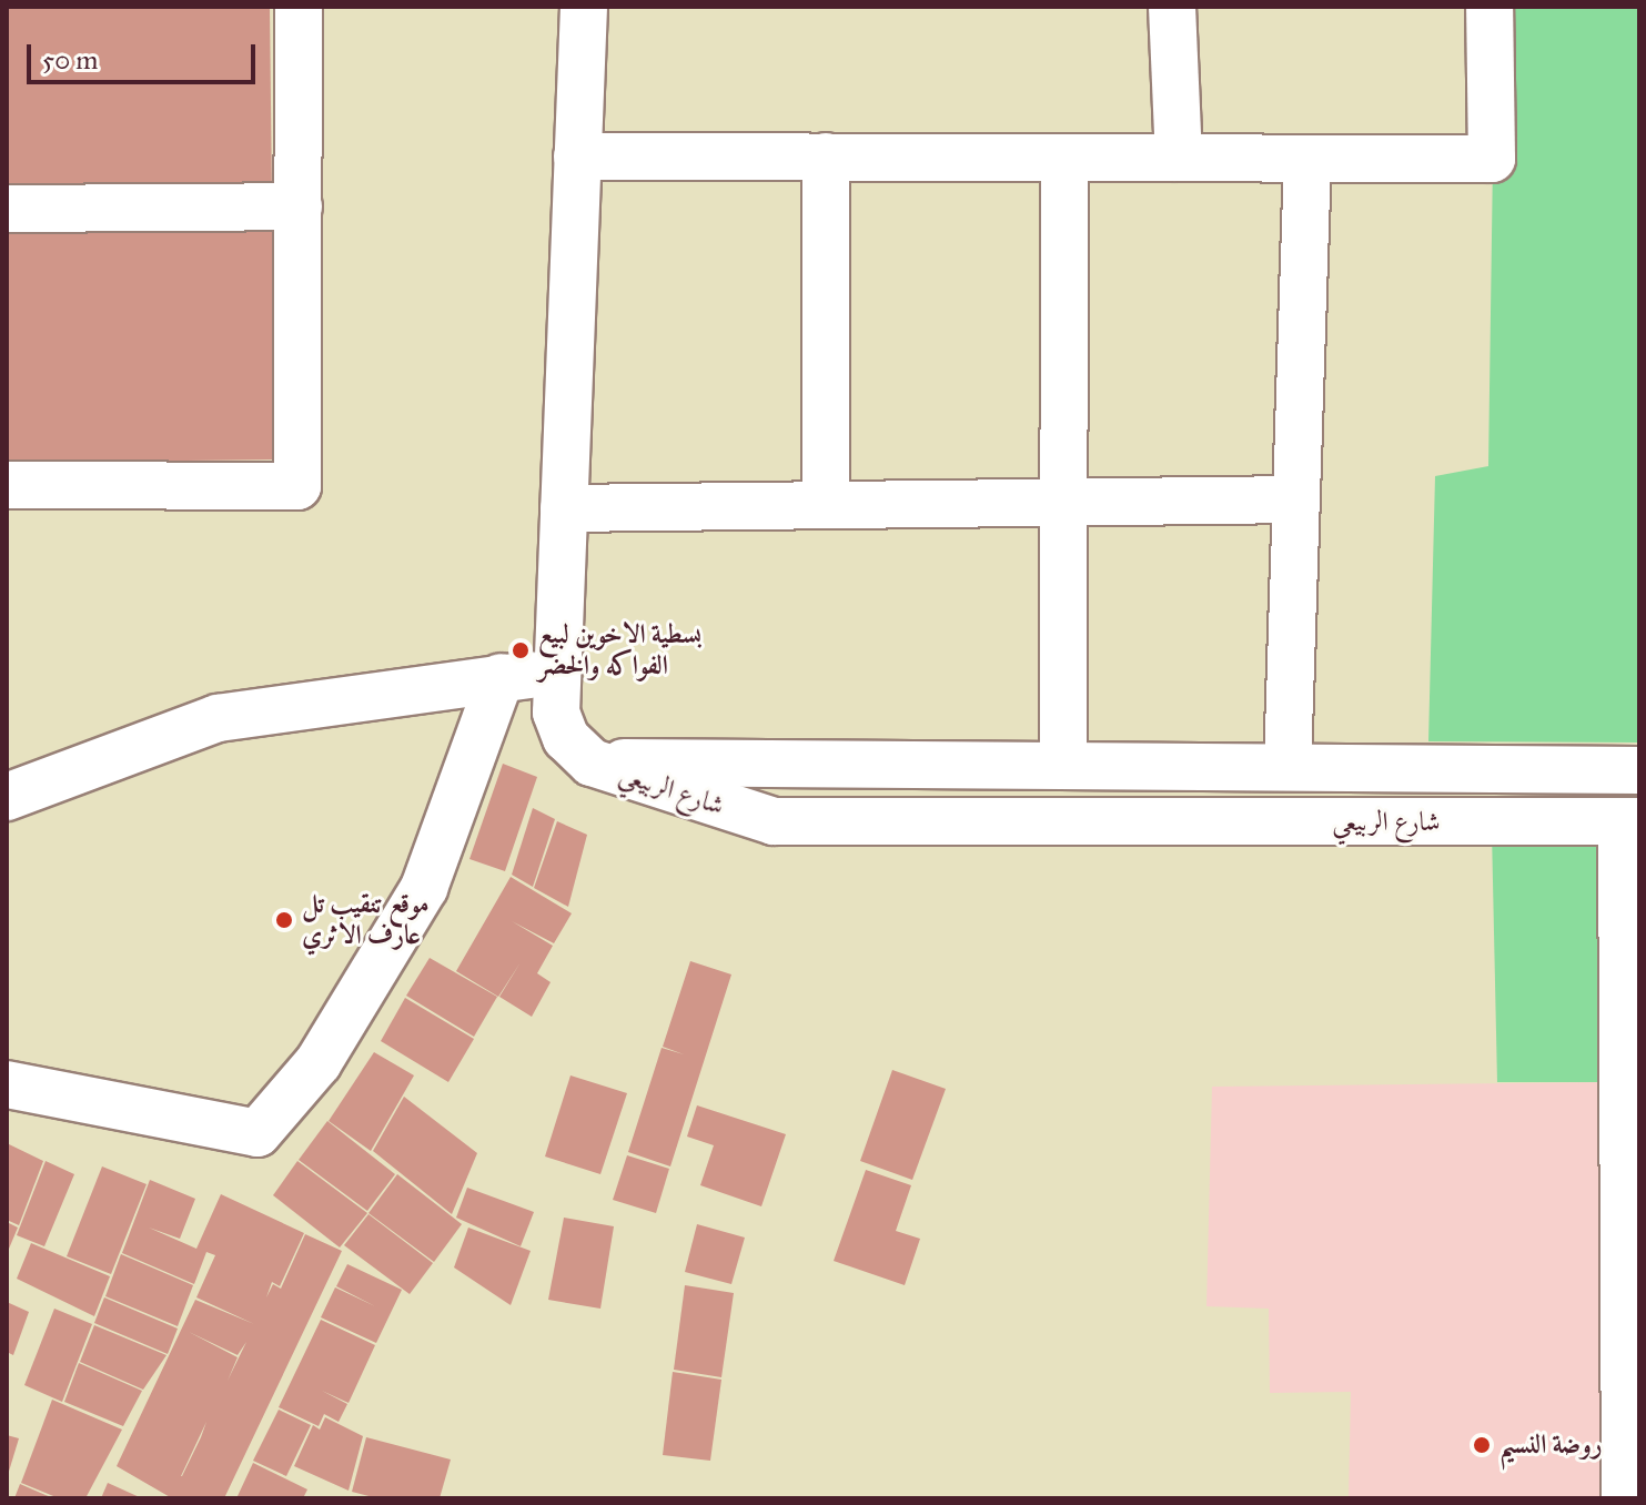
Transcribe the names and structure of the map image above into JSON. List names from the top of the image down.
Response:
{
  "streets": {
    "street": ["شارع الربيعي"]
  },
  "places": ["بسطية الاخوين لبيع الفواكه والخضر", "موقع تنقيب تل عارف الاثري", "روضة النسيم"],
  "scale_bar": "50 m"
}
